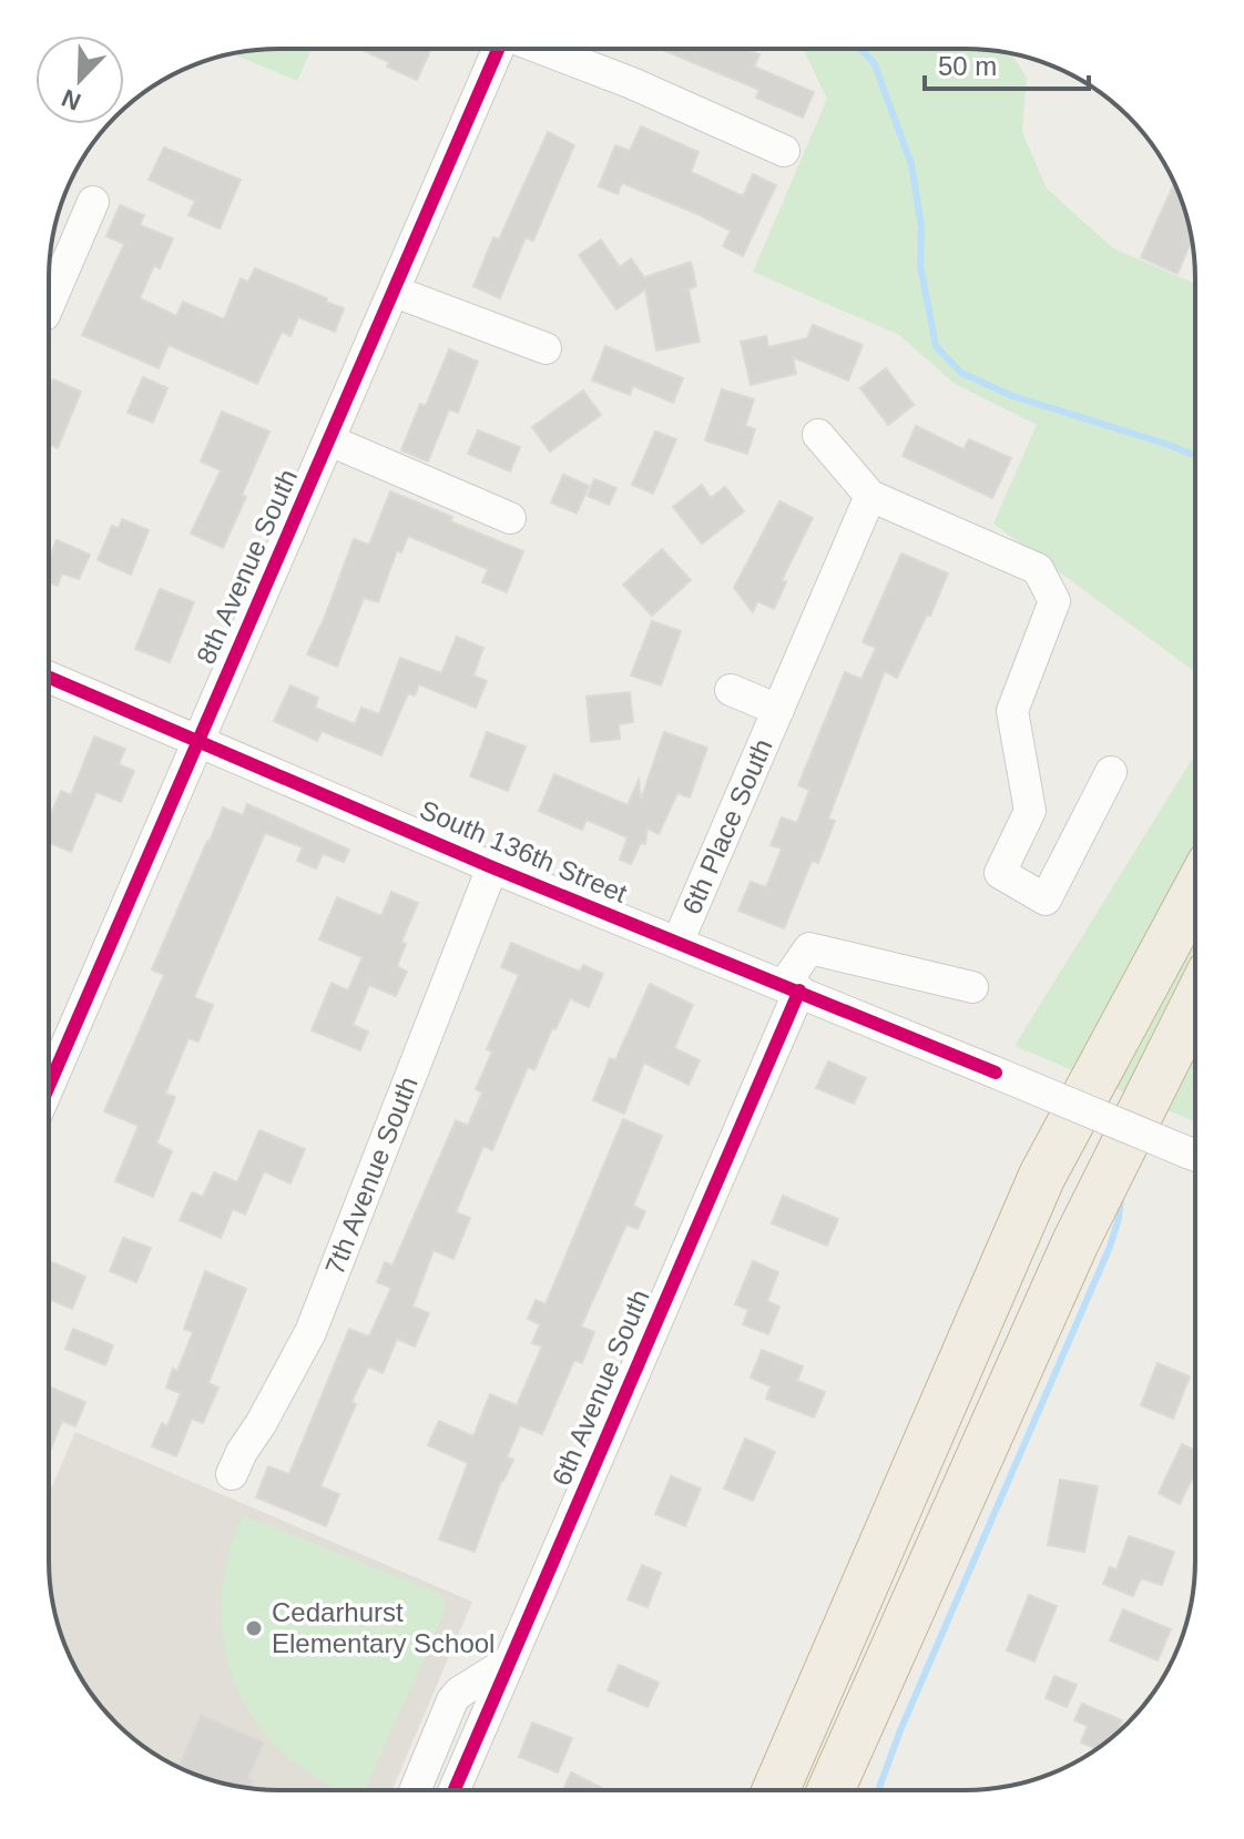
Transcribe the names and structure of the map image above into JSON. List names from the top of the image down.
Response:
{
  "streets": {
    "street": [
      "8th Avenue South",
      "6th Place South",
      "South 136th Street",
      "7th Avenue South",
      "6th Avenue South"
    ]
  },
  "crossings": [
    ["8th Avenue South", "South 136th Street"],
    ["6th Place South", "South 136th Street"],
    ["South 136th Street", "7th Avenue South"],
    ["South 136th Street", "6th Avenue South"]
  ],
  "places": ["Cedarhurst Elementary School"],
  "scale_bar": "50 m",
  "north": "bottom left"
}
